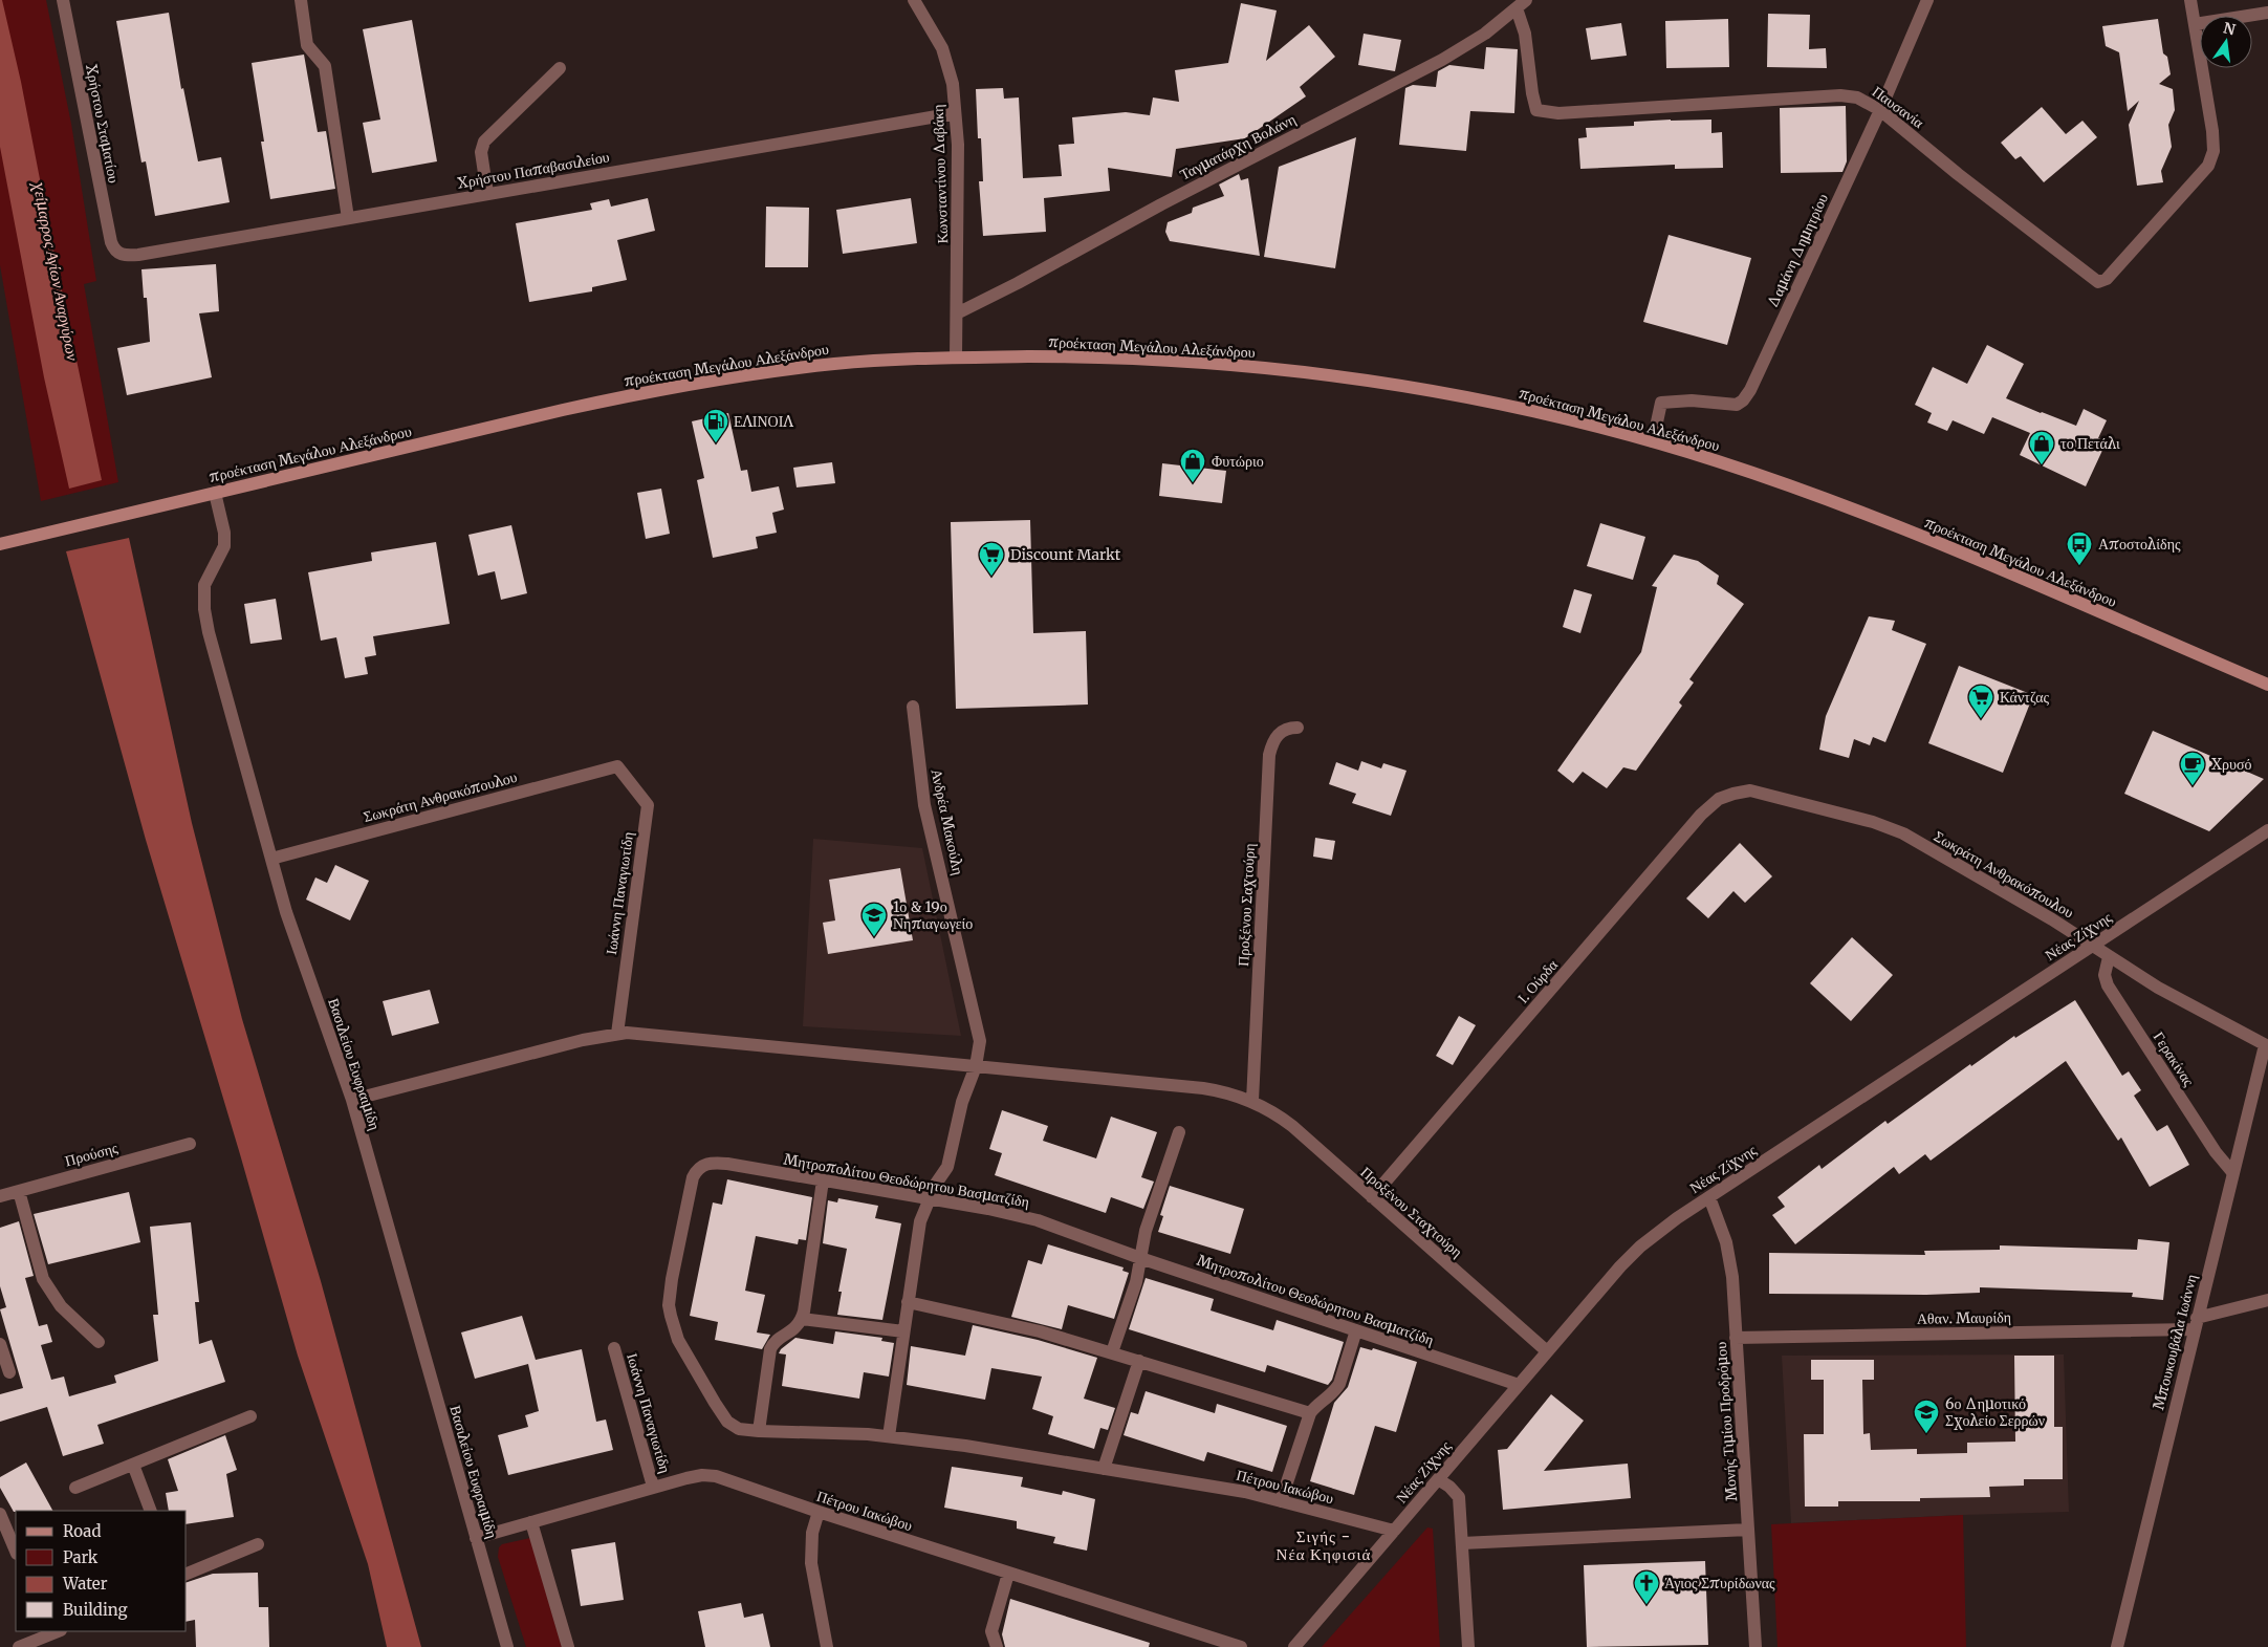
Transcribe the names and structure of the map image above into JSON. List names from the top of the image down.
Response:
{
  "streets": {
    "main road": ["προέκταση Μεγάλου Αλεξάνδρου"],
    "street": [
      "Παυσανία",
      "Χρήστου Σταματίου",
      "Ταγματάρχη Βολάνη",
      "Χρήστου Παπαβασιλείου",
      "Κωνσταντίνου Δαβάκη",
      "Δαμάνη Δημητρίου",
      "Σωκράτη Ανθρακόπουλου",
      "Ανδρέα Μακούλη",
      "Ιωάννη Παναγιωτίδη",
      "Προξένου Σαχτούρη",
      "Νέας Ζίχνης",
      "Ι. Ούρδα",
      "Γερακίνας",
      "Βασιλείου Ευφραιμίδη",
      "Προύσης",
      "Μητροπολίτου Θεοδώρητου Βασματζίδη",
      "Προξένου Σταχτούρη",
      "Αθαν. Μαυρίδη",
      "Μπουκουβάλα Ιωάννη",
      "Μονής Τιμίου Προδρόμου",
      "Πέτρου Ιακώβου"
    ]
  },
  "crossings": [
    ["Παυσανία", "Ταγματάρχη Βολάνη"],
    ["Παυσανία", "Δαμάνη Δημητρίου"],
    ["Χρήστου Σταματίου", "Χρήστου Παπαβασιλείου"],
    ["Ταγματάρχη Βολάνη", "Κωνσταντίνου Δαβάκη"],
    ["Χρήστου Παπαβασιλείου", "Κωνσταντίνου Δαβάκη"],
    ["Κωνσταντίνου Δαβάκη", "προέκταση Μεγάλου Αλεξάνδρου"],
    ["Δαμάνη Δημητρίου", "προέκταση Μεγάλου Αλεξάνδρου"],
    ["προέκταση Μεγάλου Αλεξάνδρου", "Βασιλείου Ευφραιμίδη"],
    ["Σωκράτη Ανθρακόπουλου", "Ιωάννη Παναγιωτίδη"],
    ["Σωκράτη Ανθρακόπουλου", "Νέας Ζίχνης"],
    ["Σωκράτη Ανθρακόπουλου", "Ι. Ούρδα"],
    ["Σωκράτη Ανθρακόπουλου", "Γερακίνας"],
    ["Σωκράτη Ανθρακόπουλου", "Βασιλείου Ευφραιμίδη"],
    ["Σωκράτη Ανθρακόπουλου", "Μπουκουβάλα Ιωάννη"],
    ["Ανδρέα Μακούλη", "Μητροπολίτου Θεοδώρητου Βασματζίδη"],
    ["Ανδρέα Μακούλη", "Πέτρου Ιακώβου"],
    ["Ιωάννη Παναγιωτίδη", "Πέτρου Ιακώβου"],
    ["Προξένου Σαχτούρη", "Προξένου Σταχτούρη"],
    ["Νέας Ζίχνης", "Μητροπολίτου Θεοδώρητου Βασματζίδη"],
    ["Νέας Ζίχνης", "Προξένου Σταχτούρη"],
    ["Νέας Ζίχνης", "Μονής Τιμίου Προδρόμου"],
    ["Νέας Ζίχνης", "Πέτρου Ιακώβου"],
    ["Ι. Ούρδα", "Προξένου Σταχτούρη"],
    ["Γερακίνας", "Μπουκουβάλα Ιωάννη"],
    ["Βασιλείου Ευφραιμίδη", "Πέτρου Ιακώβου"],
    ["Μητροπολίτου Θεοδώρητου Βασματζίδη", "Πέτρου Ιακώβου"],
    ["Αθαν. Μαυρίδη", "Μπουκουβάλα Ιωάννη"],
    ["Αθαν. Μαυρίδη", "Μονής Τιμίου Προδρόμου"]
  ],
  "districts": ["Σιγής - Νέα Κηφισιά"],
  "water": ["χείμαρρος Αγίων Αναργύρων"],
  "places": {
    "fuel station": ["ΕΛΙΝΟΙΛ"],
    "shop": ["το Πετάλι", "Φυτώριο"],
    "bus stop": ["Αποστολίδης"],
    "supermarket": ["Discount Markt", "Κάντζας"],
    "cafe": ["Χρυσό"],
    "school or university": ["1ο & 19ο Νηπιαγωγείο", "6ο Δημοτικό Σχολείο Σερρών"],
    "church": ["Άγιος Σπυρίδωνας"]
  },
  "legend": [
    "Road",
    "Park",
    "Water",
    "Building"
  ],
  "north": "top"
}
